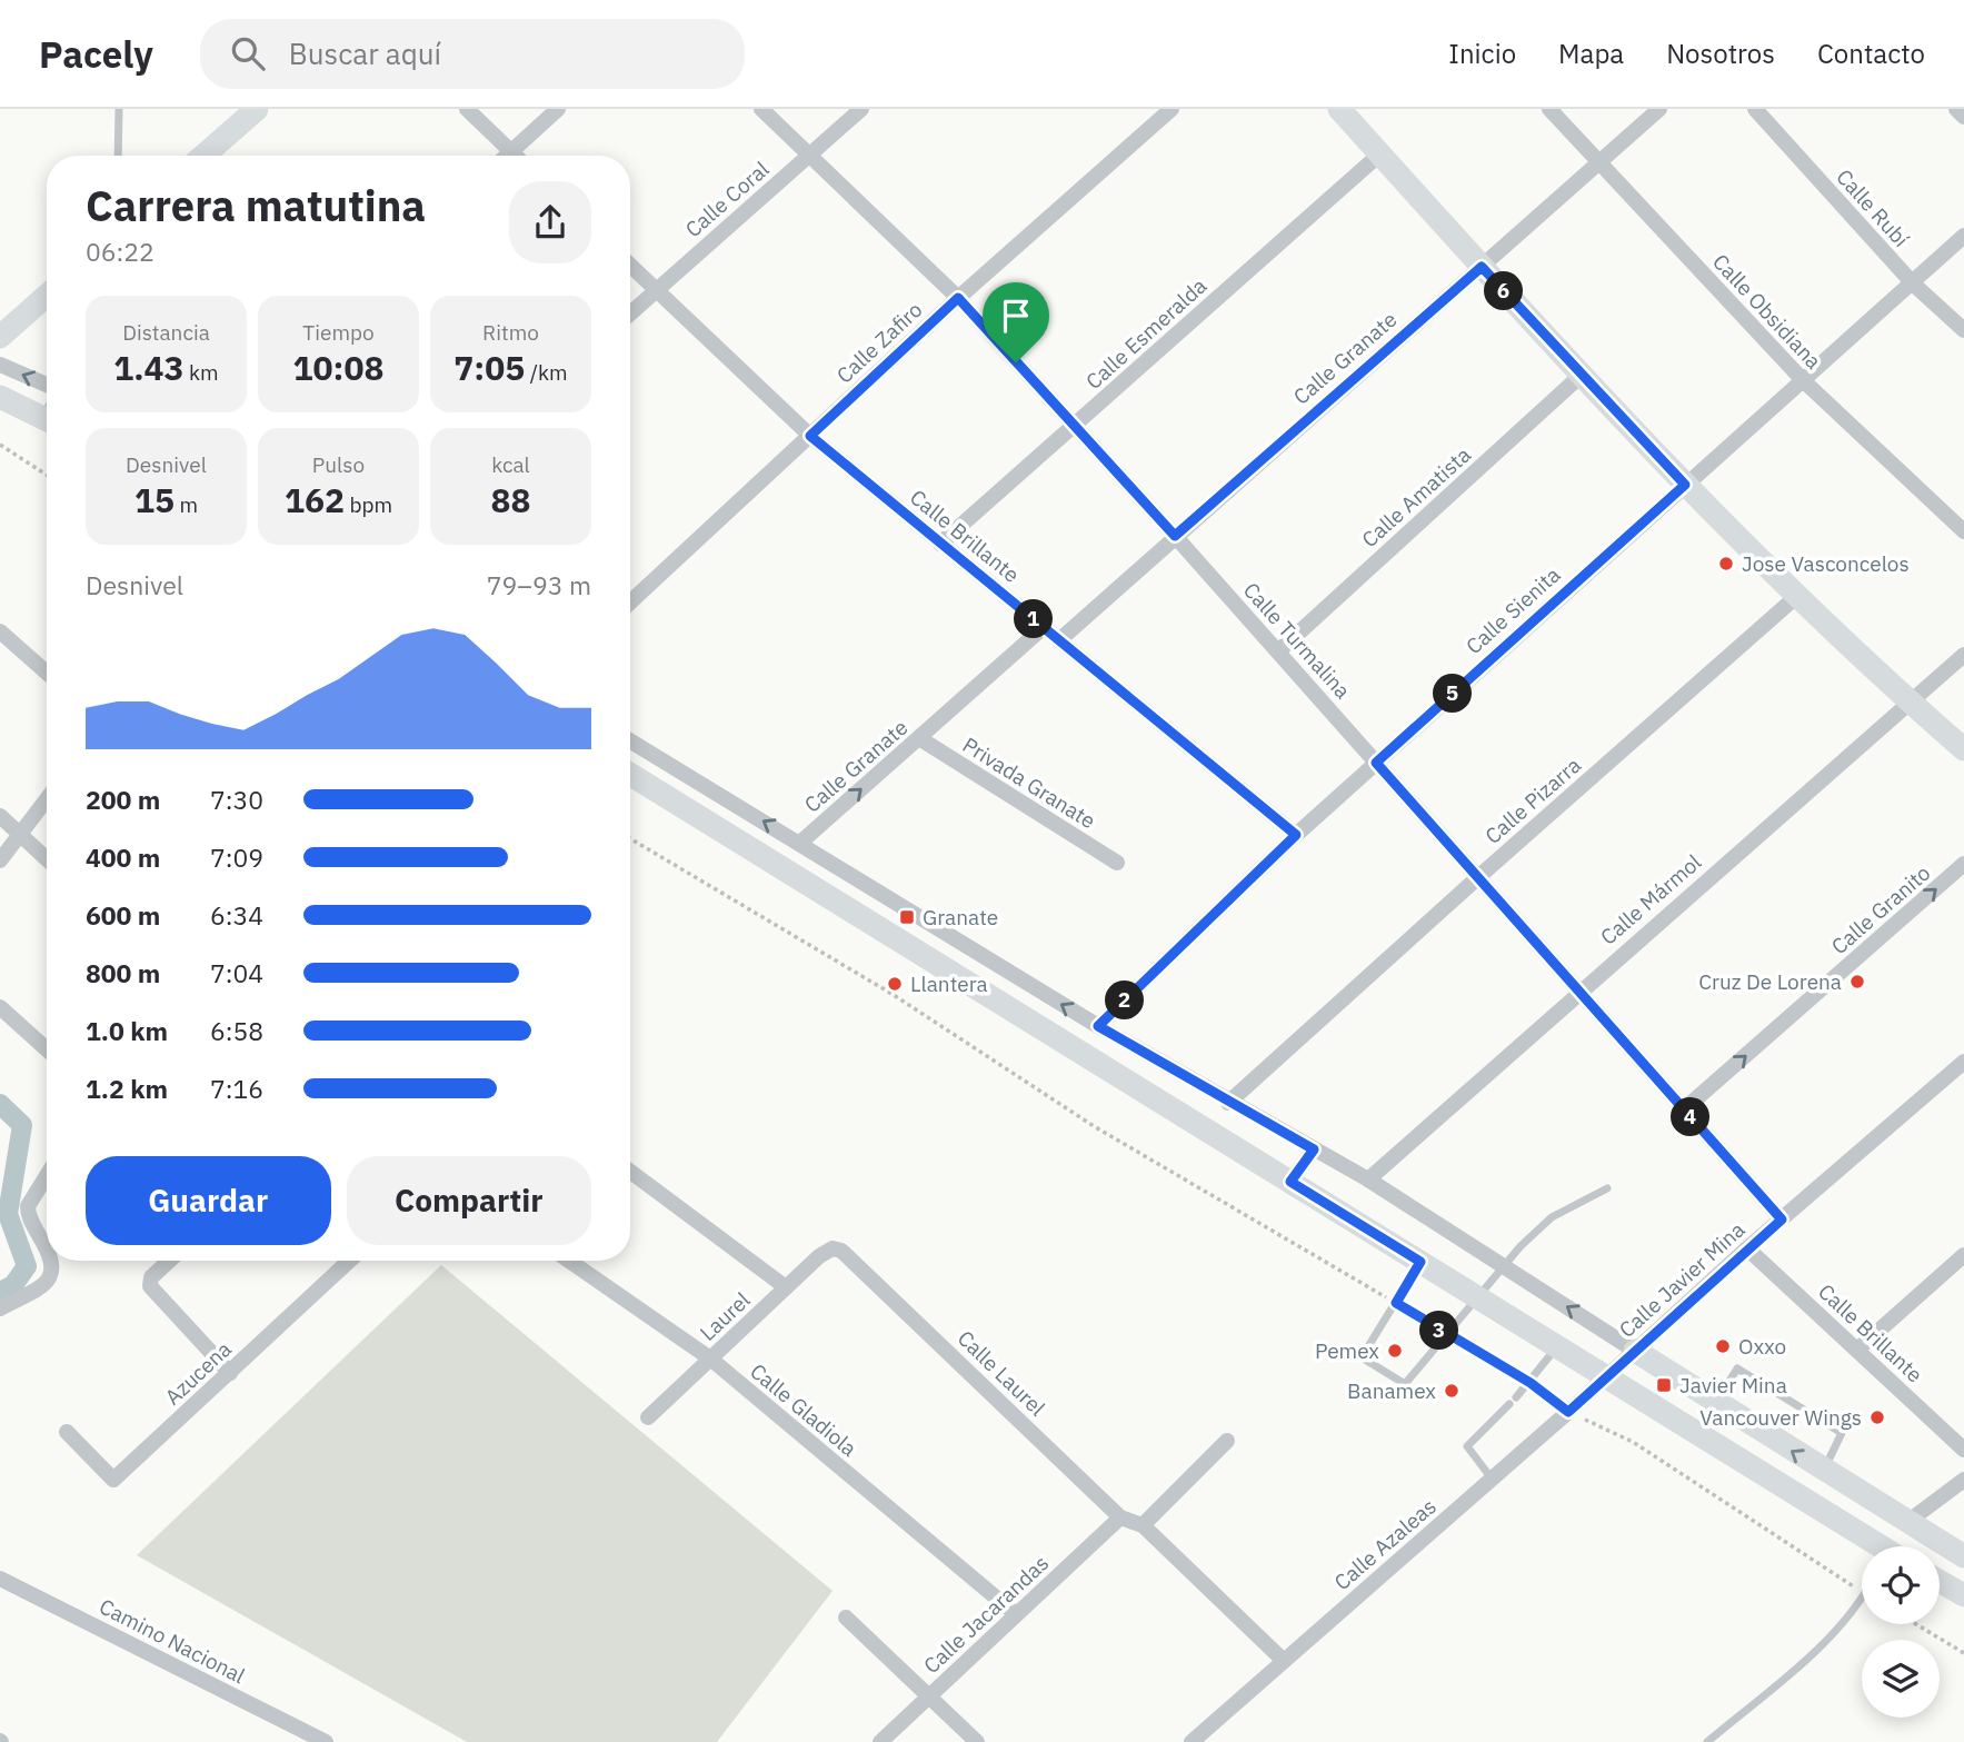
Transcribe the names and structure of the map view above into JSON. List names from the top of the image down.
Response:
{
  "streets": {
    "street": [
      "Calle Coral",
      "Calle Rubí",
      "Calle Obsidiana",
      "Calle Esmeralda",
      "Calle Zafiro",
      "Calle Granate",
      "Calle Amatista",
      "Calle Brillante",
      "Calle Sienita",
      "Calle Turmalina",
      "Privada Granate",
      "Calle Pizarra",
      "Calle Mármol",
      "Calle Granito",
      "Calle Javier Mina",
      "Laurel",
      "Azucena",
      "Calle Laurel",
      "Calle Gladiola",
      "Calle Azaleas",
      "Calle Jacarandas",
      "Camino Nacional"
    ]
  },
  "crossings": [
    ["Calle Coral", "Calle Brillante"],
    ["Calle Coral", "Calle Turmalina"],
    ["Calle Rubí", "Calle Sienita"],
    ["Calle Obsidiana", "Calle Granate"],
    ["Calle Obsidiana", "Calle Sienita"],
    ["Calle Esmeralda", "Calle Brillante"],
    ["Calle Esmeralda", "Calle Turmalina"],
    ["Calle Zafiro", "Calle Brillante"],
    ["Calle Zafiro", "Calle Turmalina"],
    ["Calle Granate", "Calle Brillante"],
    ["Calle Granate", "Calle Turmalina"],
    ["Calle Granate", "Privada Granate"],
    ["Calle Amatista", "Calle Turmalina"],
    ["Calle Brillante", "Calle Sienita"],
    ["Calle Brillante", "Calle Javier Mina"],
    ["Calle Sienita", "Calle Turmalina"],
    ["Calle Turmalina", "Calle Pizarra"],
    ["Calle Turmalina", "Calle Mármol"],
    ["Calle Turmalina", "Calle Granito"],
    ["Calle Turmalina", "Calle Javier Mina"],
    ["Calle Javier Mina", "Calle Azaleas"],
    ["Laurel", "Calle Laurel"],
    ["Laurel", "Calle Gladiola"],
    ["Calle Laurel", "Calle Azaleas"],
    ["Calle Laurel", "Calle Jacarandas"],
    ["Calle Gladiola", "Calle Jacarandas"]
  ],
  "one_way": ["Calle Granito"],
  "places": {
    "other": [
      "Jose Vasconcelos",
      "Cruz De Lorena",
      "Llantera",
      "Oxxo",
      "Pemex",
      "Banamex",
      "Vancouver Wings"
    ],
    "transit": ["Granate", "Javier Mina"]
  },
  "page": {
    "header": "Pacely",
    "search": "Buscar aquí",
    "nav": [
      "Inicio",
      "Mapa",
      "Nosotros",
      "Contacto"
    ],
    "heading": ["Carrera matutina", "06:22"],
    "pins": [
      "6",
      "1",
      "5",
      "2",
      "4",
      "3"
    ],
    "stats": [
      ["Distancia", "1.43 km"],
      ["Tiempo", "10:08"],
      ["Ritmo", "7:05 /km"],
      ["Desnivel", "15 m"],
      ["Pulso", "162 bpm"],
      ["kcal", "88"]
    ],
    "chart": ["Desnivel", "79–93 m"],
    "list": [
      {
        "name": "200 m",
        "note": "7:30"
      },
      {
        "name": "400 m",
        "note": "7:09"
      },
      {
        "name": "600 m",
        "note": "6:34"
      },
      {
        "name": "800 m",
        "note": "7:04"
      },
      {
        "name": "1.0 km",
        "note": "6:58"
      },
      {
        "name": "1.2 km",
        "note": "7:16"
      }
    ],
    "buttons": ["Guardar", "Compartir"]
  }
}
